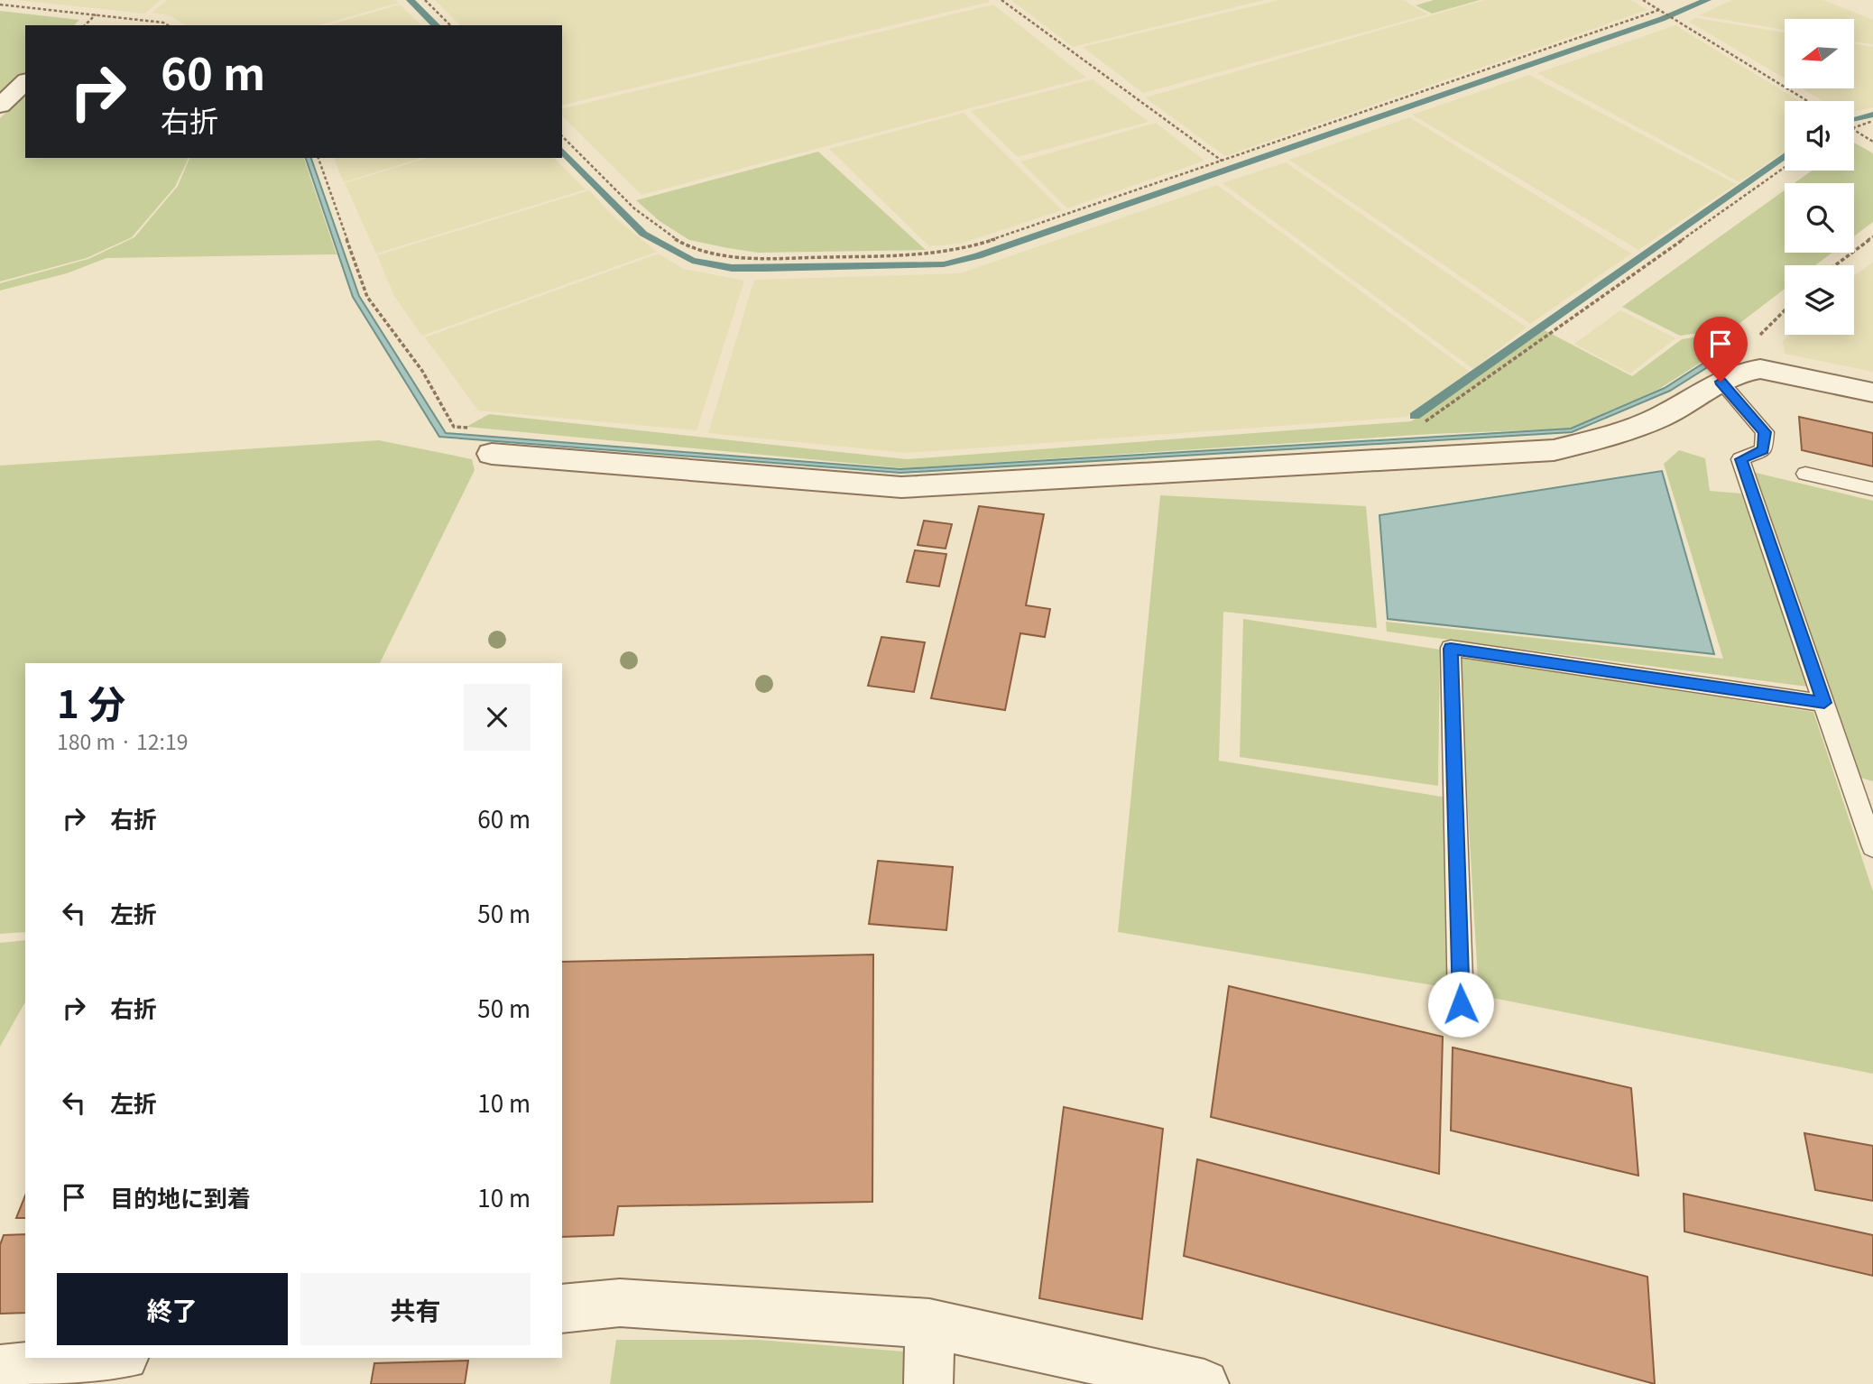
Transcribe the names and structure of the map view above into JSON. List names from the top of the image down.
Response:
{
  "north": "left",
  "page": {
    "turn": ["60 m", "右折"],
    "heading": ["1 分", "180 m · 12:19"],
    "list": [
      {
        "name": "右折",
        "value": "60 m"
      },
      {
        "name": "左折",
        "value": "50 m"
      },
      {
        "name": "右折",
        "value": "50 m"
      },
      {
        "name": "左折",
        "value": "10 m"
      },
      {
        "name": "目的地に到着",
        "value": "10 m"
      }
    ],
    "buttons": ["終了", "共有"]
  }
}
